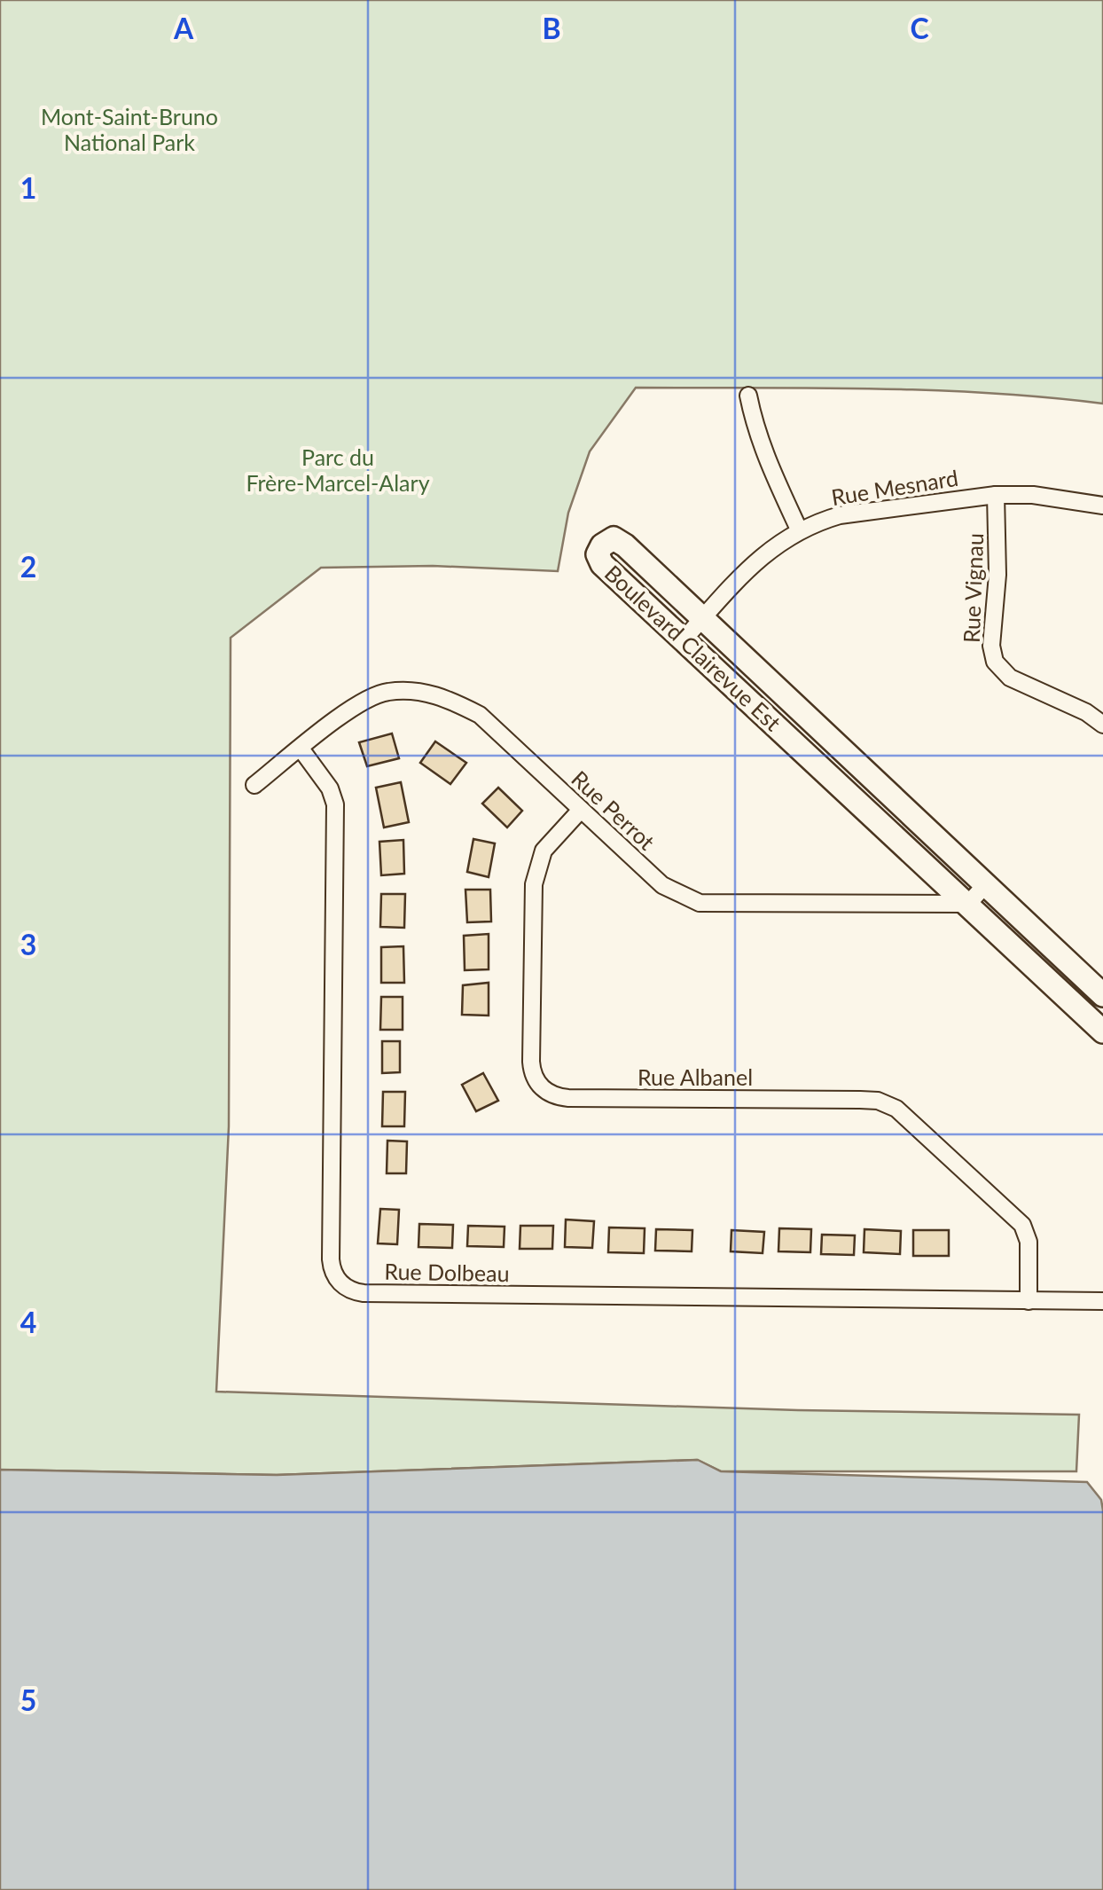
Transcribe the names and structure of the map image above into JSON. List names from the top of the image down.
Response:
{
  "streets": {
    "street": [
      "Rue Mesnard",
      "Rue Vignau",
      "Boulevard Clairevue Est",
      "Rue Perrot",
      "Rue Albanel",
      "Rue Dolbeau"
    ]
  },
  "crossings": [
    ["Rue Mesnard", "Rue Vignau"],
    ["Rue Mesnard", "Boulevard Clairevue Est"],
    ["Boulevard Clairevue Est", "Rue Perrot"],
    ["Rue Perrot", "Rue Albanel"],
    ["Rue Perrot", "Rue Dolbeau"],
    ["Rue Albanel", "Rue Dolbeau"]
  ],
  "parks": ["Mont-Saint-Bruno National Park", "Parc du Frère-Marcel-Alary"],
  "grid": {
    "columns": ["A", "B", "C"],
    "rows": [
      "1",
      "2",
      "3",
      "4",
      "5"
    ]
  }
}
